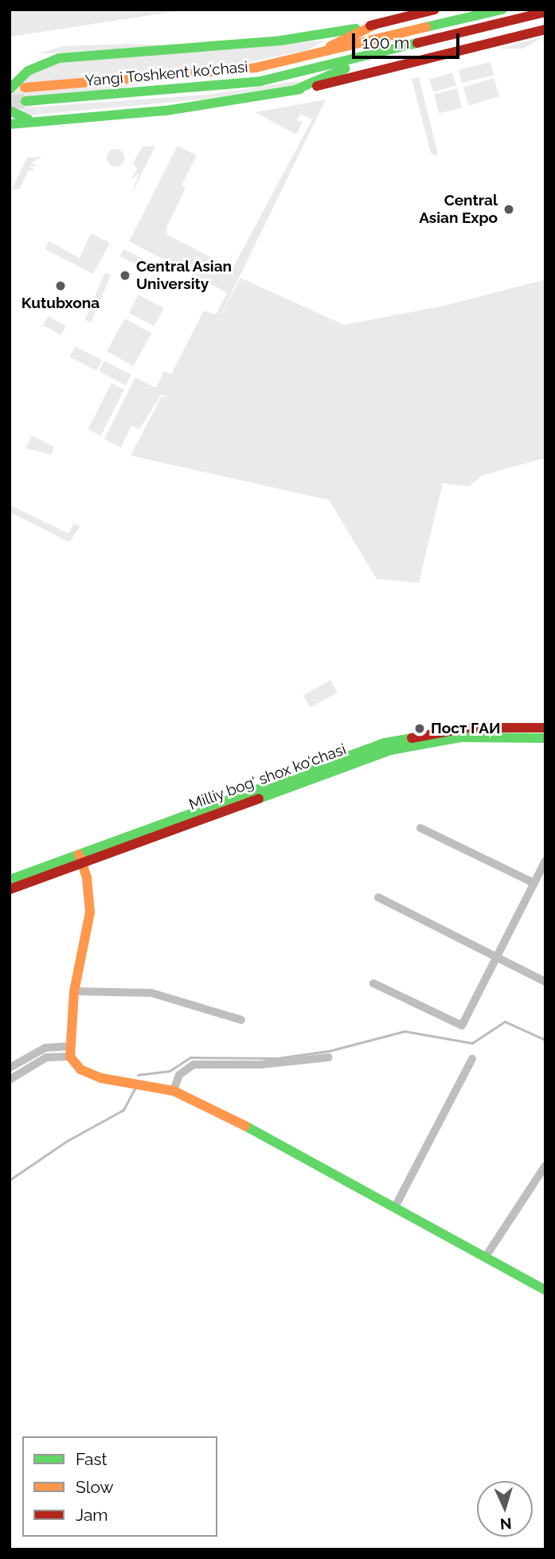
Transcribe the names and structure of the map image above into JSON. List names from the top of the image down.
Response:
{
  "streets": {
    "main road": ["Yangi Toshkent ko‘chasi", "Milliy bog‘ shox ko‘chasi"]
  },
  "places": [
    "Central Asian Expo",
    "Central Asian University",
    "Kutubxona",
    "Пост ГАИ"
  ],
  "legend": ["Fast", "Slow", "Jam"],
  "scale_bar": "100 m",
  "north": "bottom"
}
